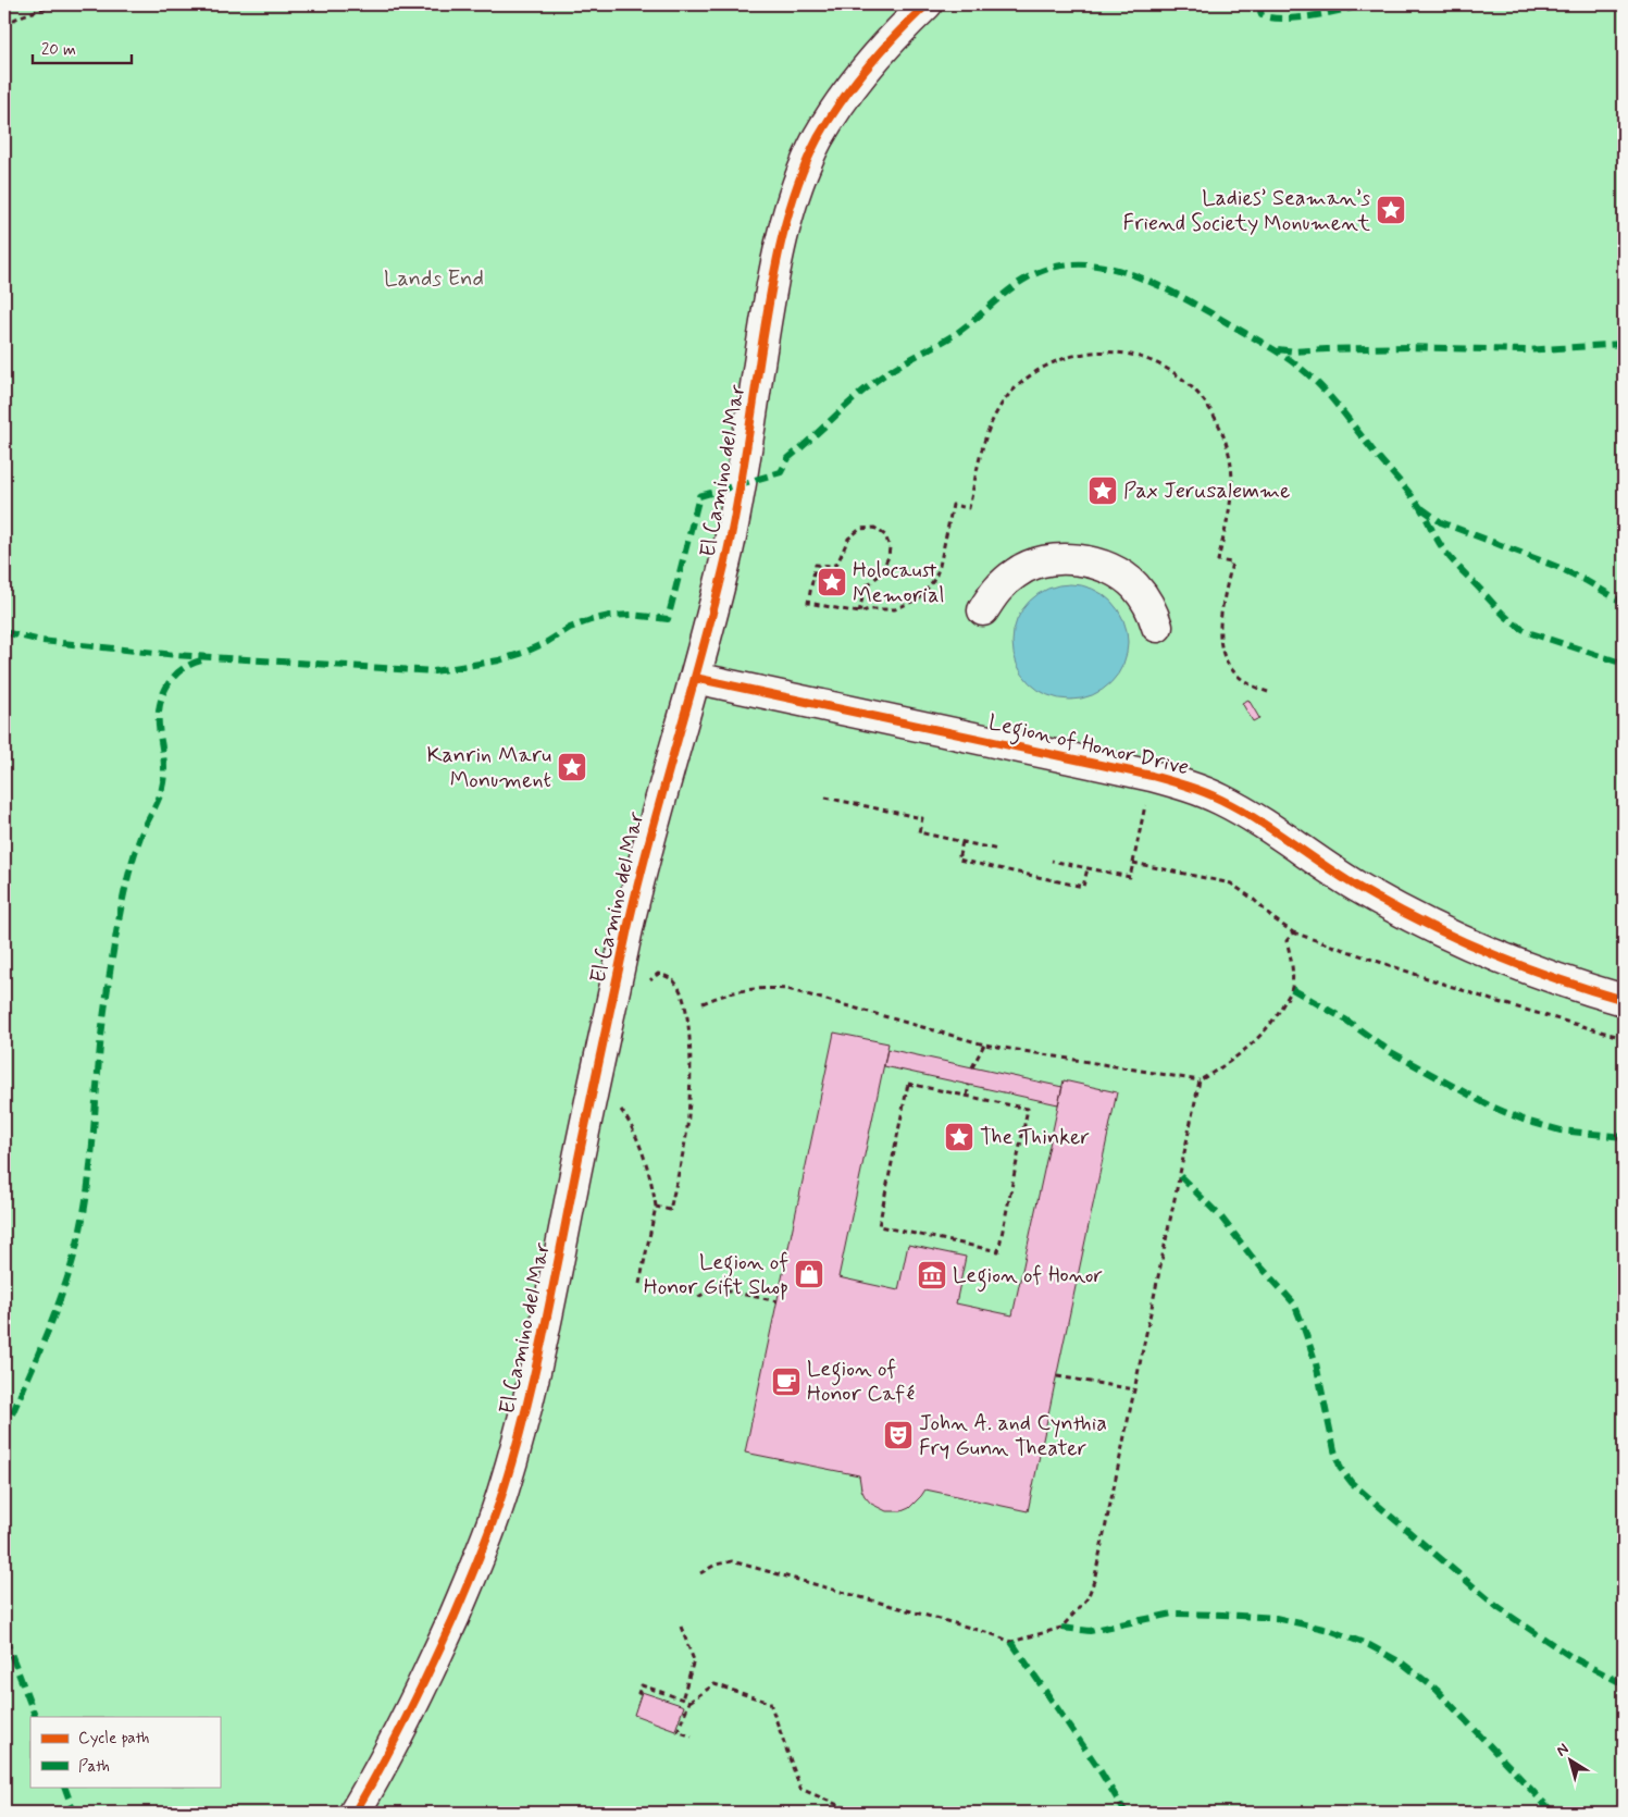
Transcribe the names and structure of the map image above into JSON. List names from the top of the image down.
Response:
{
  "streets": {
    "street": ["El Camino del Mar", "Legion of Honor Drive"]
  },
  "crossings": [
    ["El Camino del Mar", "Legion of Honor Drive"]
  ],
  "parks": ["Lands End"],
  "places": {
    "place": [
      "Ladies’ Seaman’s Friend Society Monument",
      "Pax Jerusalemme",
      "Holocaust Memorial",
      "Kanrin Maru Monument",
      "The Thinker"
    ],
    "shop": ["Legion of Honor Gift Shop"],
    "museum": ["Legion of Honor"],
    "cafe": ["Legion of Honor Café"],
    "theatre": ["John A. and Cynthia Fry Gunn Theater"]
  },
  "legend": ["Cycle path", "Path"],
  "scale_bar": "20 m",
  "north": "top left"
}
